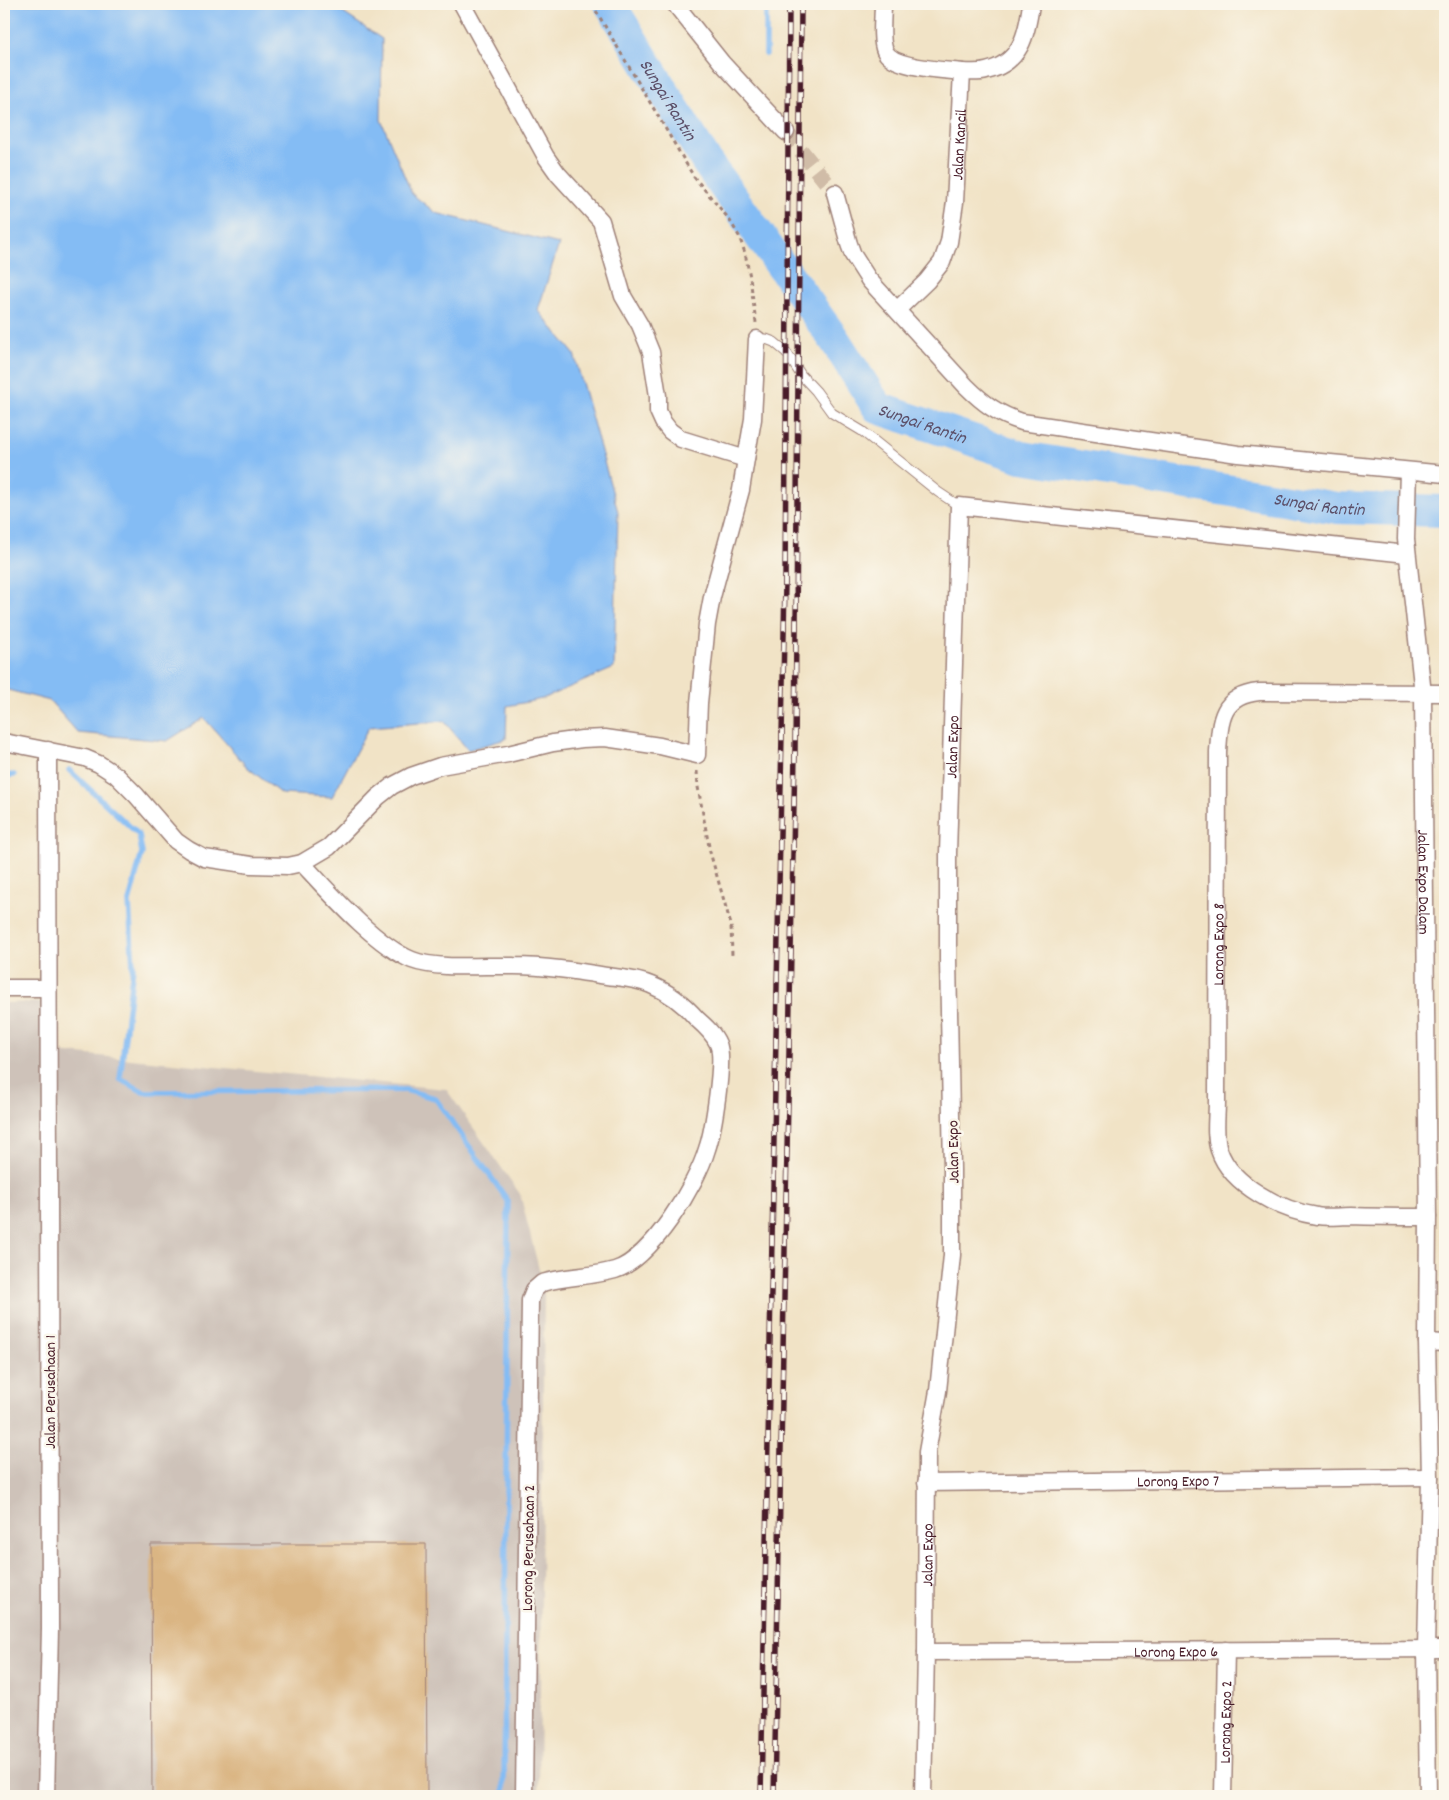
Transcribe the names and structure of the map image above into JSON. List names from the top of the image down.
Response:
{
  "streets": {
    "street": [
      "Jalan Kancil",
      "Jalan Expo",
      "Jalan Expo Dalam",
      "Lorong Expo 8",
      "Jalan Perusahaan 1",
      "Lorong Expo 7",
      "Lorong Perusahaan 2",
      "Lorong Expo 6",
      "Lorong Expo 2"
    ]
  },
  "crossings": [
    ["Jalan Expo", "Lorong Expo 7"],
    ["Jalan Expo", "Lorong Expo 6"],
    ["Jalan Expo Dalam", "Lorong Expo 8"],
    ["Jalan Expo Dalam", "Lorong Expo 7"],
    ["Jalan Expo Dalam", "Lorong Expo 6"],
    ["Lorong Expo 6", "Lorong Expo 2"]
  ],
  "water": ["Sungai Rantin"]
}
